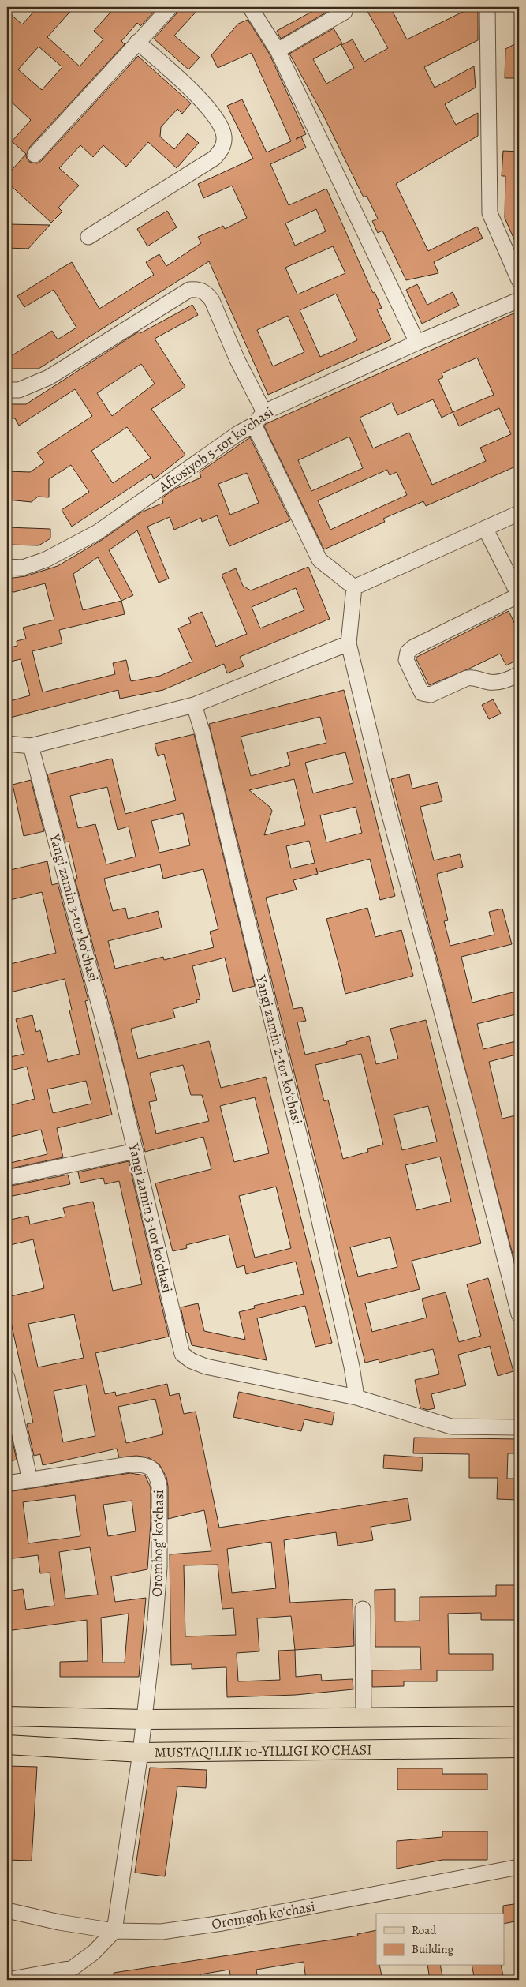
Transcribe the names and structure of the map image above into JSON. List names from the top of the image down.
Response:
{
  "streets": {
    "main road": ["MUSTAQILLIK 10-YILLIGI KO'CHASI"],
    "street": [
      "Afrosiyob 5-tor koʻchasi",
      "Yangi zamin 3-tor koʻchasi",
      "Yangi zamin 2-tor koʻchasi",
      "Orombogʻ koʻchasi",
      "Oromgoh koʻchasi"
    ]
  },
  "crossings": [
    ["Yangi zamin 3-tor koʻchasi", "Yangi zamin 2-tor koʻchasi"],
    ["Orombogʻ koʻchasi", "MUSTAQILLIK 10-YILLIGI KO'CHASI"],
    ["Orombogʻ koʻchasi", "Oromgoh koʻchasi"]
  ],
  "legend": ["Road", "Building"]
}
